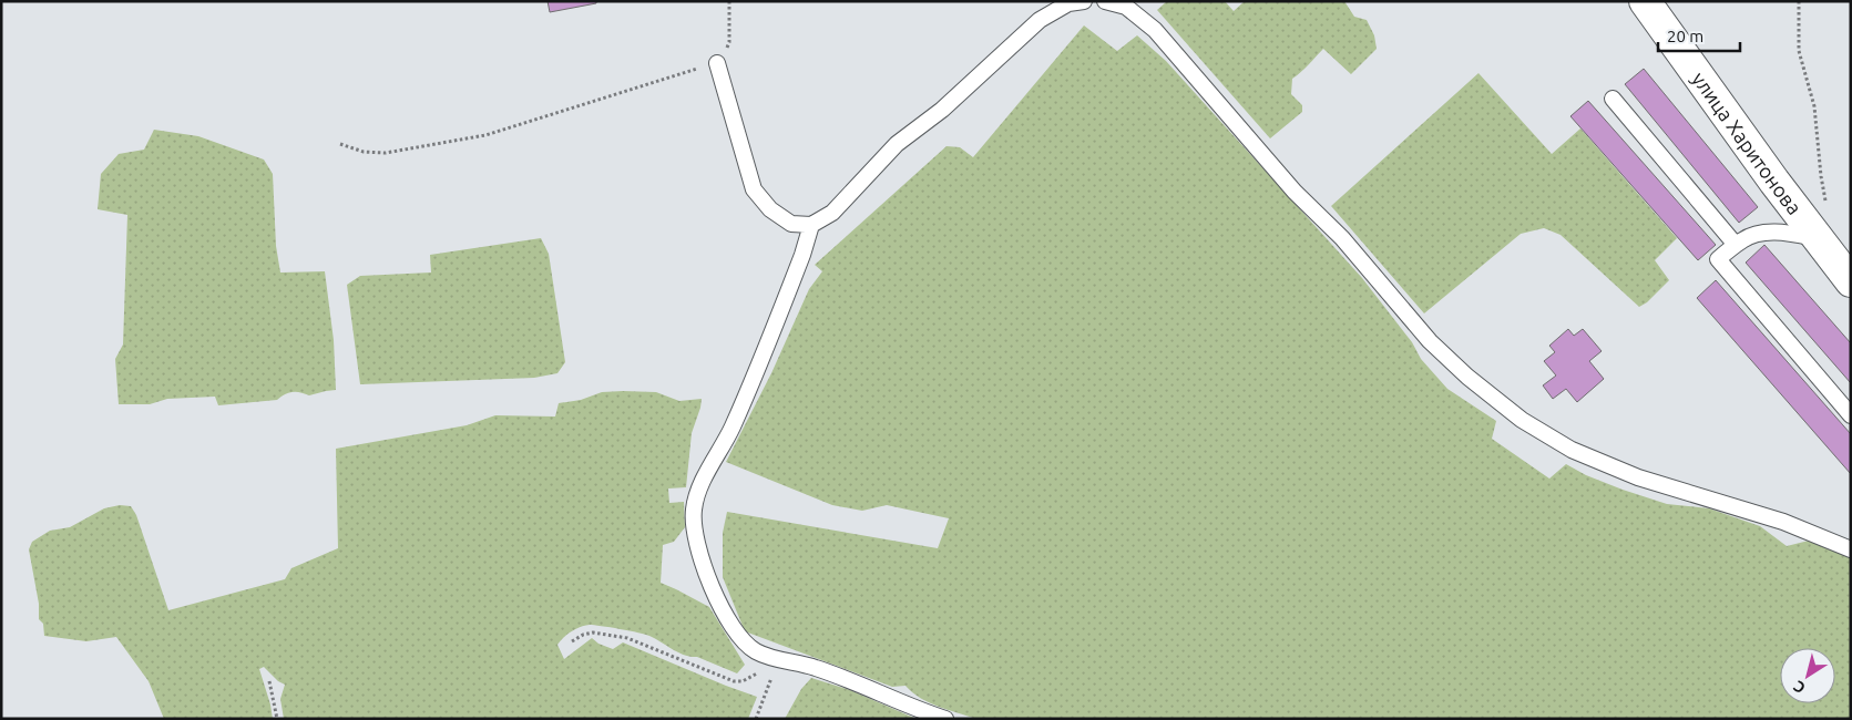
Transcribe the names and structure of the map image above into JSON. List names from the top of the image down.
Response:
{
  "streets": {
    "street": ["улица Харитонова"]
  },
  "scale_bar": "20 m",
  "north": "bottom left"
}
